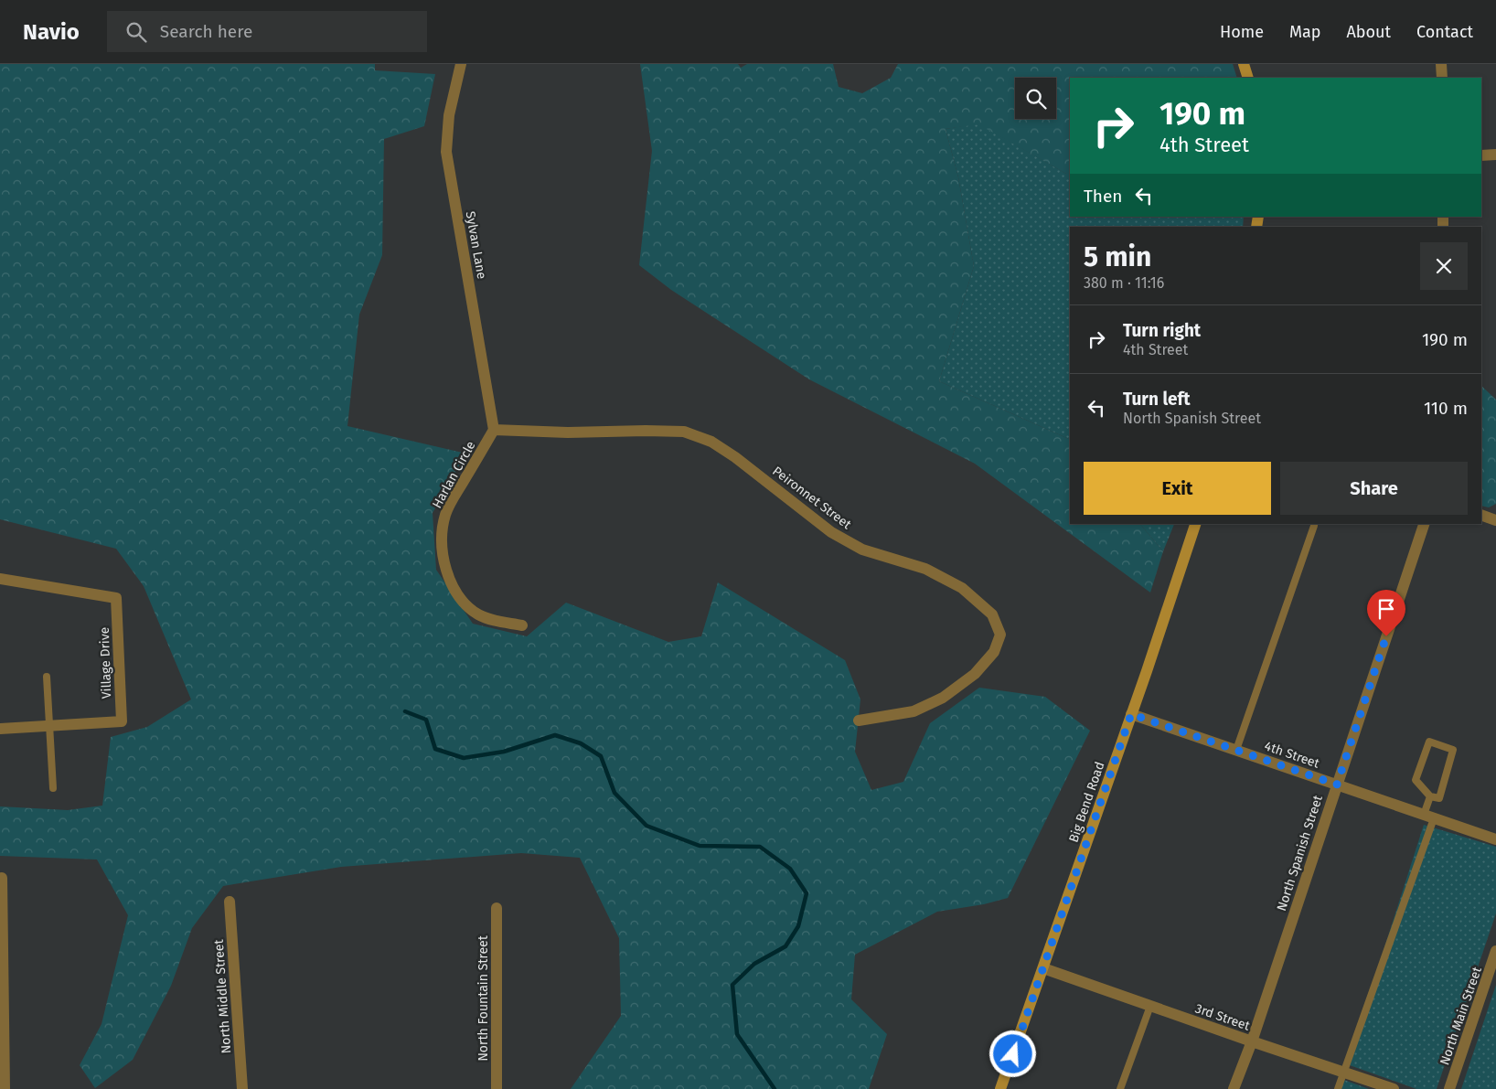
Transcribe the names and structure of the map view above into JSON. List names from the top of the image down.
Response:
{
  "streets": {
    "main road": ["Big Bend Road"],
    "street": [
      "Sylvan Lane",
      "Harlan Circle",
      "Peironnet Street",
      "Village Drive",
      "4th Street",
      "North Spanish Street",
      "North Middle Street",
      "North Fountain Street",
      "North Main Street",
      "3rd Street"
    ]
  },
  "crossings": [
    ["Sylvan Lane", "Harlan Circle"],
    ["Sylvan Lane", "Peironnet Street"],
    ["Harlan Circle", "Peironnet Street"],
    ["4th Street", "Big Bend Road"],
    ["4th Street", "North Spanish Street"],
    ["Big Bend Road", "3rd Street"],
    ["North Spanish Street", "3rd Street"]
  ],
  "page": {
    "header": "Navio",
    "search": "Search here",
    "nav": [
      "Home",
      "Map",
      "About",
      "Contact"
    ],
    "turn": ["190 m", "4th Street"],
    "then": "Then",
    "heading": ["5 min", "380 m · 11:16"],
    "list": [
      {
        "name": "Turn right",
        "note": "4th Street",
        "value": "190 m"
      },
      {
        "name": "Turn left",
        "note": "North Spanish Street",
        "value": "110 m"
      }
    ],
    "buttons": ["Exit", "Share"]
  }
}
